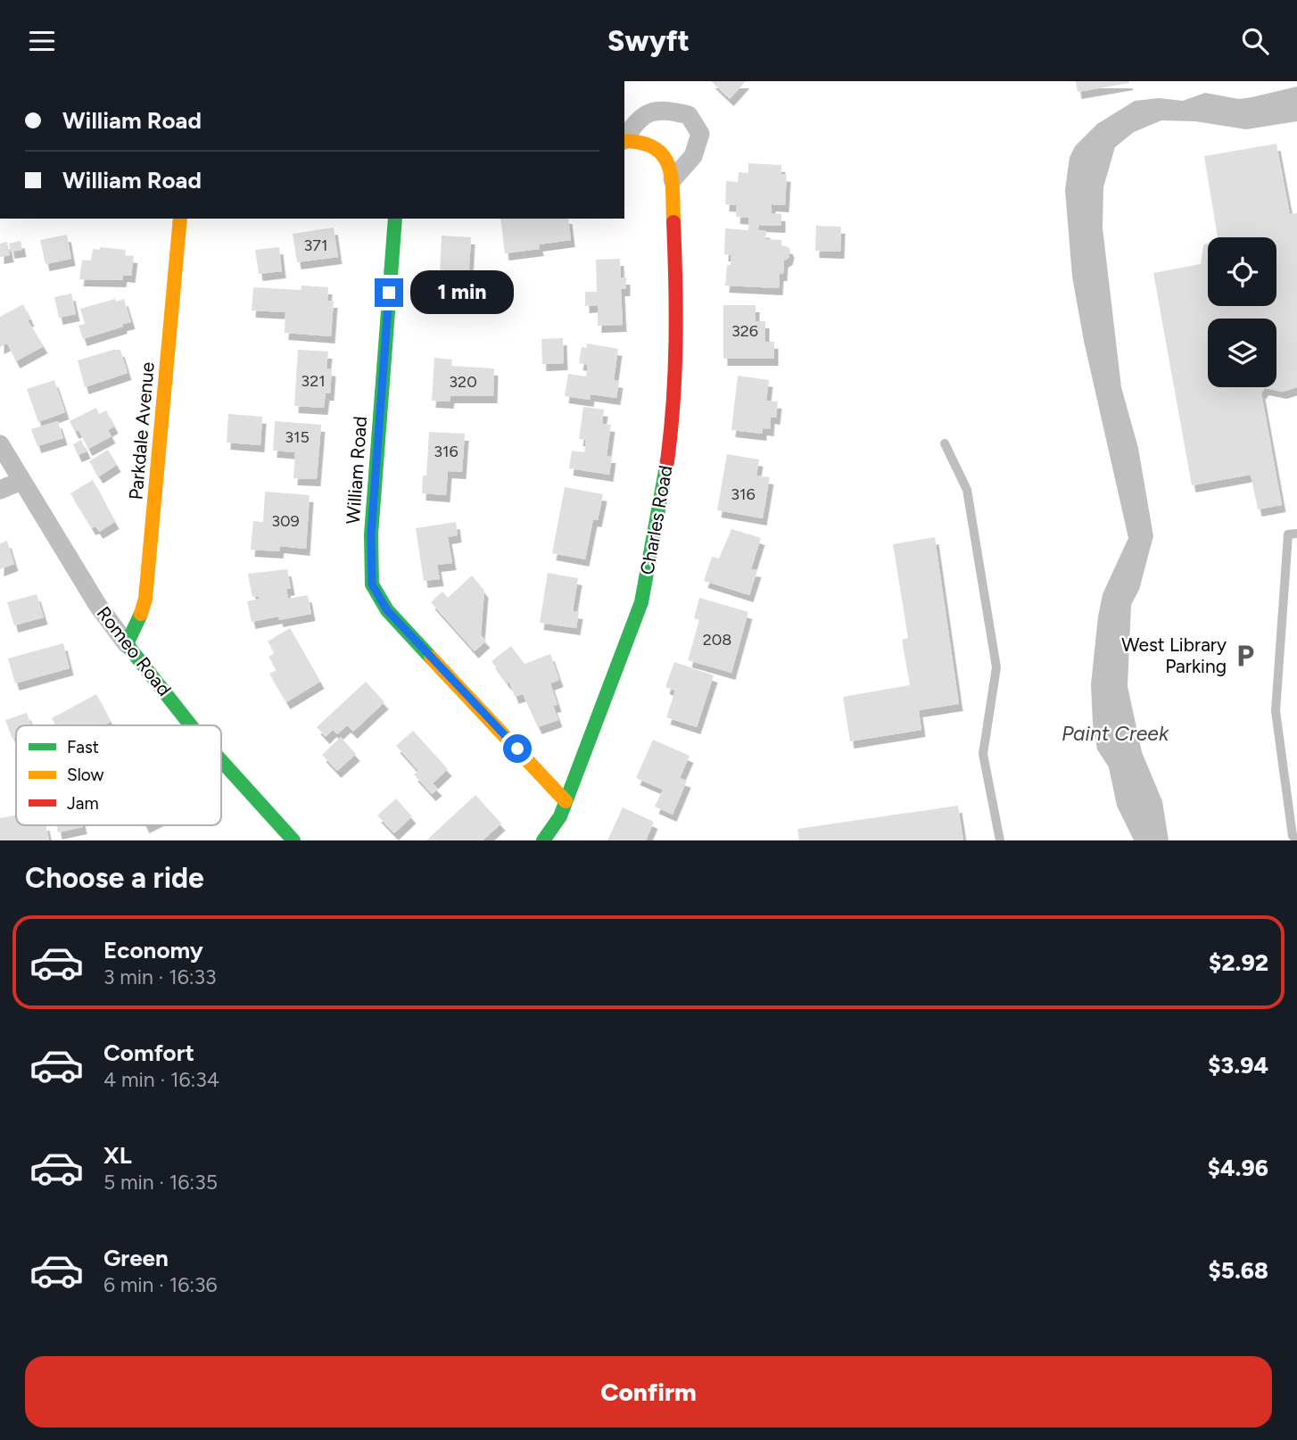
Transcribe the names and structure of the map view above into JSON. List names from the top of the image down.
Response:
{
  "streets": {
    "street": [
      "Parkdale Avenue",
      "William Road",
      "Charles Road",
      "Romeo Road"
    ]
  },
  "crossings": [
    ["Parkdale Avenue", "Romeo Road"],
    ["William Road", "Charles Road"]
  ],
  "water": ["Paint Creek"],
  "places": {
    "parking": ["West Library Parking"]
  },
  "house_numbers": [
    "371",
    "326",
    "321",
    "320",
    "315",
    "316",
    "316",
    "309",
    "208"
  ],
  "legend": ["Fast", "Slow", "Jam"],
  "page": {
    "header": "Swyft",
    "banner": ["William Road", "William Road"],
    "bubble": "1 min",
    "heading": "Choose a ride",
    "list": [
      {
        "name": "Economy",
        "note": "3 min · 16:33",
        "value": "$2.92"
      },
      {
        "name": "Comfort",
        "note": "4 min · 16:34",
        "value": "$3.94"
      },
      {
        "name": "XL",
        "note": "5 min · 16:35",
        "value": "$4.96"
      },
      {
        "name": "Green",
        "note": "6 min · 16:36",
        "value": "$5.68"
      }
    ],
    "buttons": "Confirm"
  }
}
